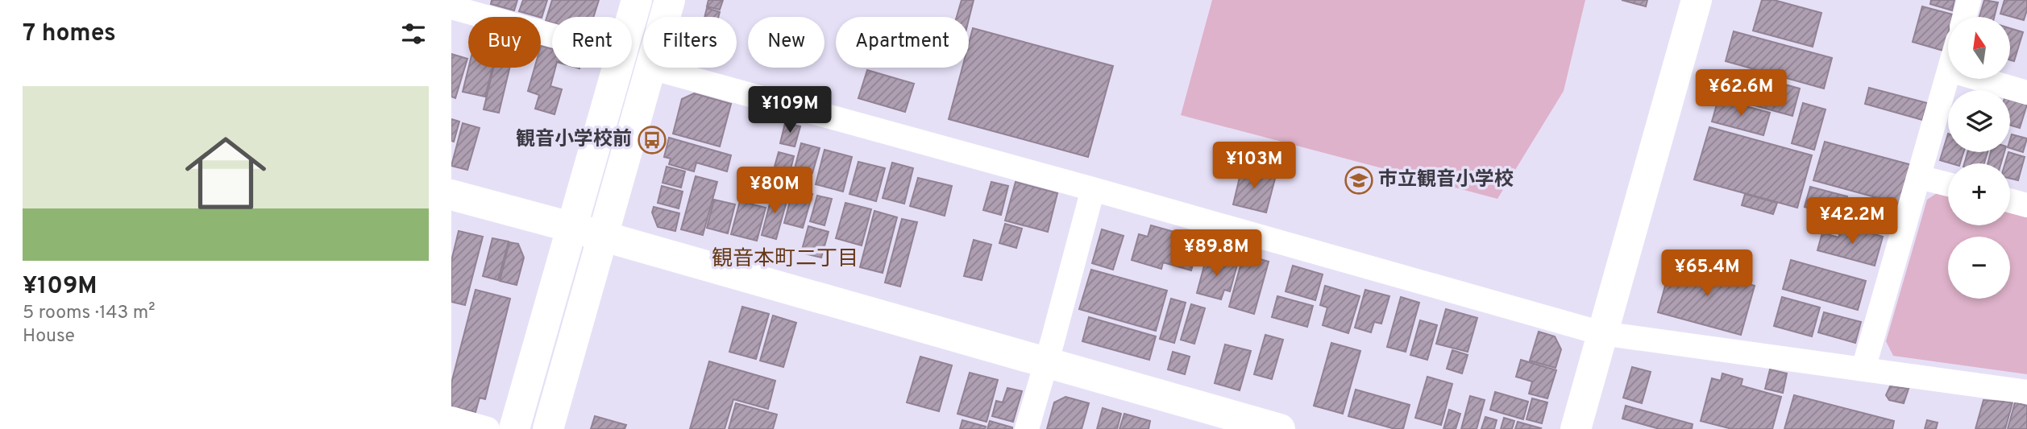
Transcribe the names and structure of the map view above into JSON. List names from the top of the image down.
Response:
{
  "districts": ["観音本町二丁目"],
  "places": {
    "bus stop": ["観音小学校前"],
    "school or university": ["市立観音小学校"]
  },
  "north": "top",
  "page": {
    "heading": "7 homes",
    "map_buttons": ["+", "−"],
    "chip": [
      "Buy",
      "Rent",
      "Filters",
      "New",
      "Apartment"
    ],
    "list": [
      {
        "name": "¥109M",
        "note": "5 rooms · 143 m² · House"
      }
    ],
    "price": [
      "¥62.6M",
      "¥109M",
      "¥103M",
      "¥80M",
      "¥42.2M",
      "¥89.8M",
      "¥65.4M"
    ]
  }
}
